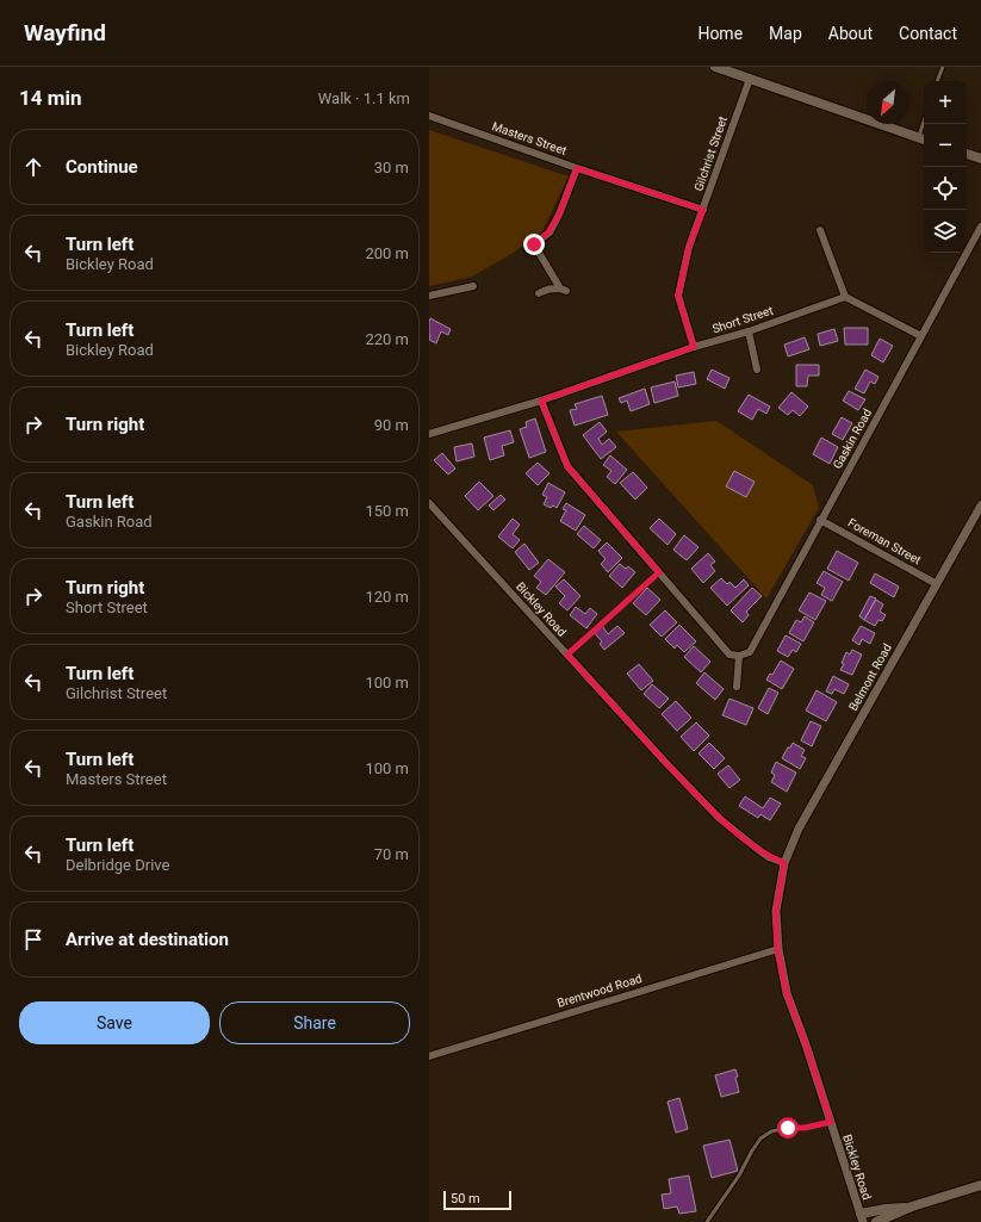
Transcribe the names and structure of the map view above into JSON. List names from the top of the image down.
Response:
{
  "streets": {
    "street": [
      "Masters Street",
      "Gilchrist Street",
      "Short Street",
      "Gaskin Road",
      "Foreman Street",
      "Bickley Road",
      "Belmont Road",
      "Brentwood Road"
    ]
  },
  "crossings": [
    ["Masters Street", "Gilchrist Street"],
    ["Gilchrist Street", "Short Street"],
    ["Gaskin Road", "Foreman Street"],
    ["Foreman Street", "Belmont Road"],
    ["Bickley Road", "Belmont Road"],
    ["Bickley Road", "Brentwood Road"]
  ],
  "scale_bar": "50 m",
  "north": "bottom left",
  "page": {
    "header": "Wayfind",
    "nav": [
      "Home",
      "Map",
      "About",
      "Contact"
    ],
    "heading": ["14 min", "Walk · 1.1 km"],
    "map_buttons": ["+", "−"],
    "list": [
      ["Continue", "30 m"],
      ["Turn left", "Bickley Road", "200 m"],
      ["Turn left", "Bickley Road", "220 m"],
      ["Turn right", "90 m"],
      ["Turn left", "Gaskin Road", "150 m"],
      ["Turn right", "Short Street", "120 m"],
      ["Turn left", "Gilchrist Street", "100 m"],
      ["Turn left", "Masters Street", "100 m"],
      ["Turn left", "Delbridge Drive", "70 m"],
      "Arrive at destination"
    ],
    "buttons": ["Save", "Share"],
    "scale": "50 m"
  }
}
